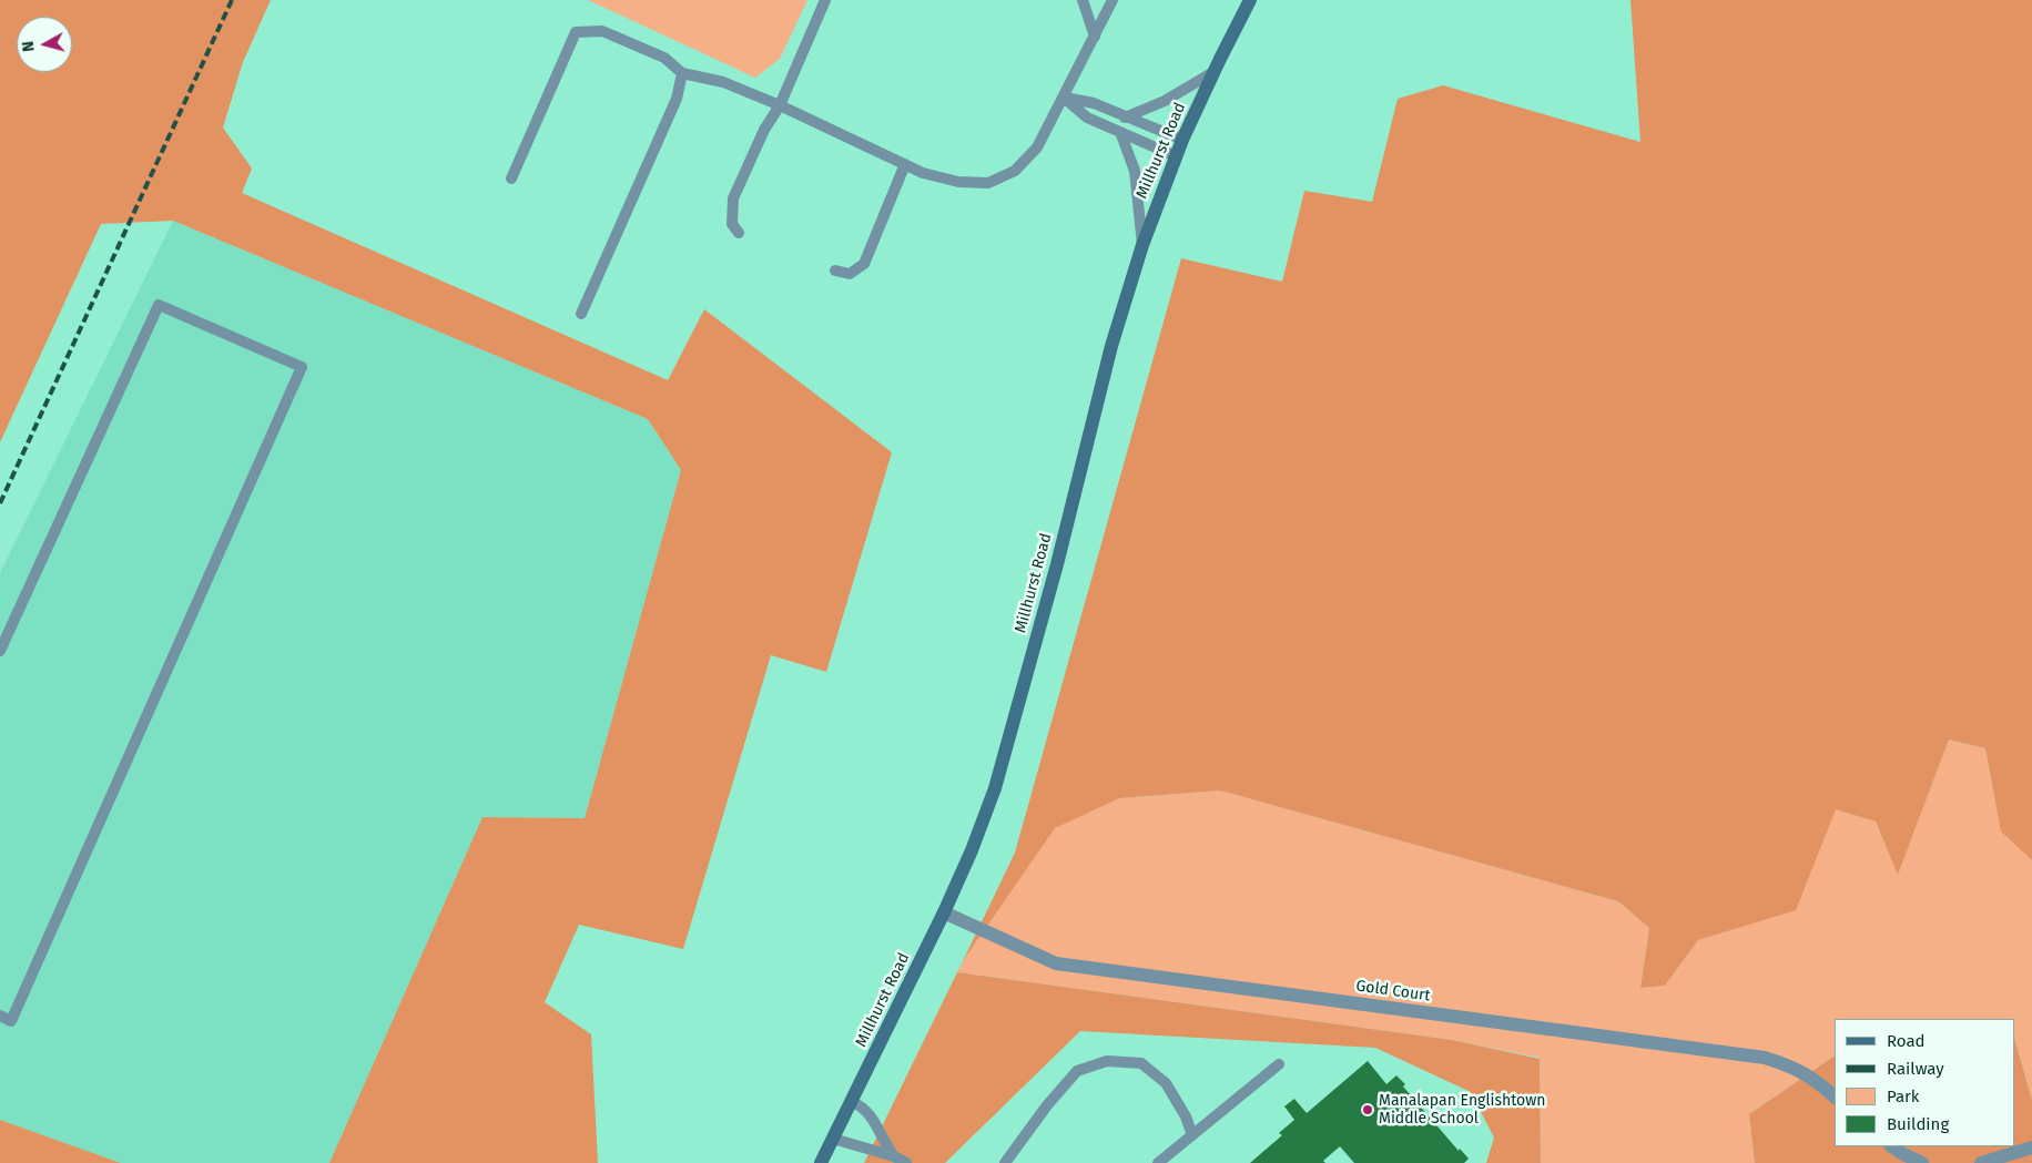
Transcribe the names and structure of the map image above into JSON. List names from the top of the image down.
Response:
{
  "streets": {
    "street": ["Millhurst Road", "Gold Court"]
  },
  "crossings": [
    ["Millhurst Road", "Gold Court"]
  ],
  "places": ["Manalapan Englishtown Middle School"],
  "legend": [
    "Road",
    "Railway",
    "Park",
    "Building"
  ],
  "north": "left"
}
